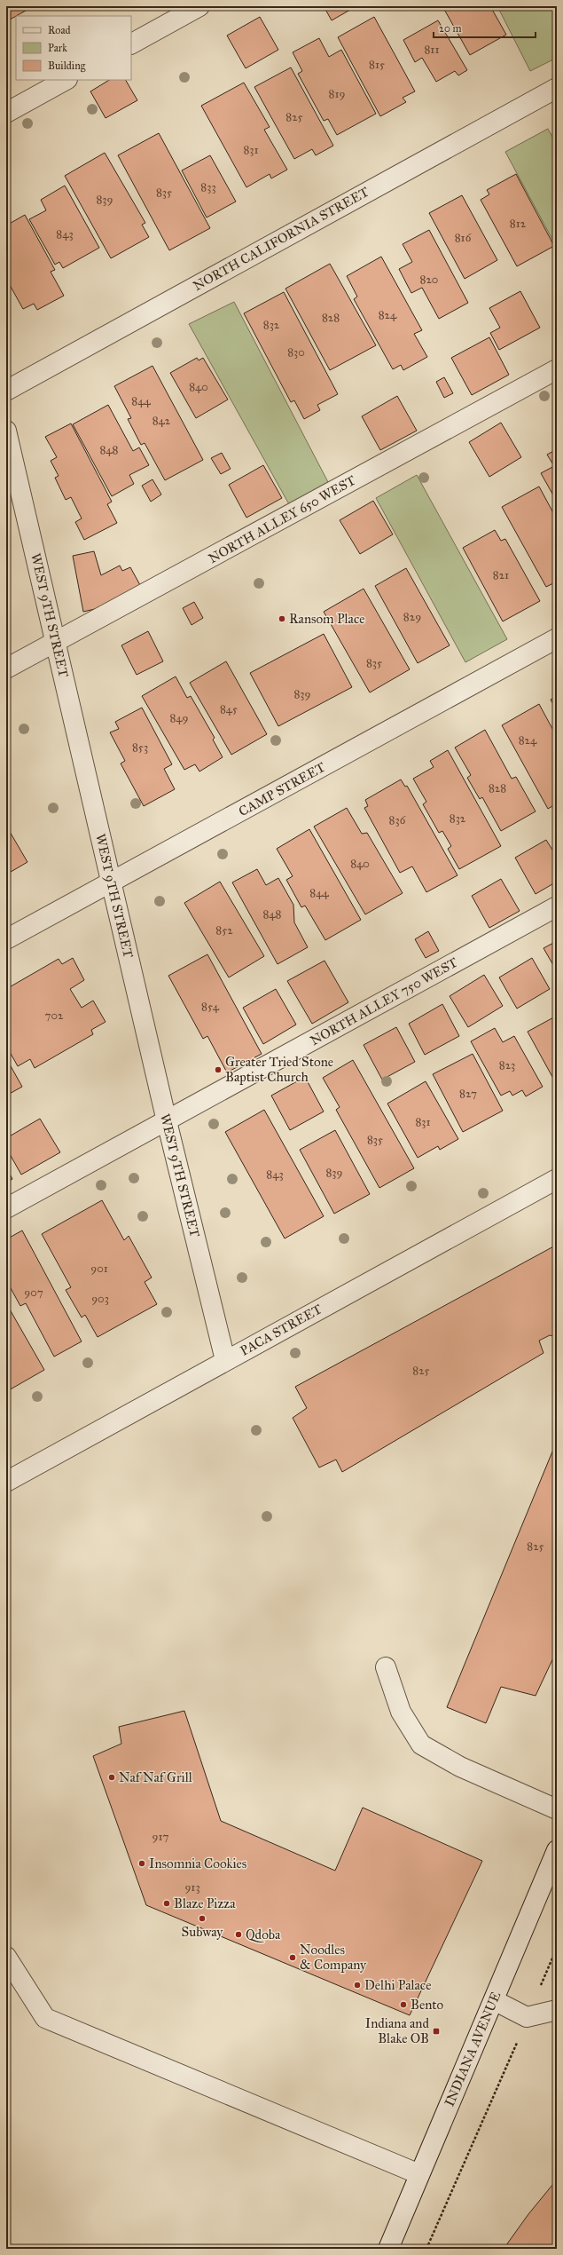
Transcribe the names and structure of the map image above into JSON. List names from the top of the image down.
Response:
{
  "streets": {
    "street": [
      "NORTH CALIFORNIA STREET",
      "NORTH ALLEY 650 WEST",
      "WEST 9TH STREET",
      "CAMP STREET",
      "NORTH ALLEY 750 WEST",
      "PACA STREET",
      "INDIANA AVENUE"
    ]
  },
  "crossings": [
    ["NORTH ALLEY 650 WEST", "WEST 9TH STREET"],
    ["WEST 9TH STREET", "CAMP STREET"],
    ["WEST 9TH STREET", "NORTH ALLEY 750 WEST"],
    ["WEST 9TH STREET", "PACA STREET"]
  ],
  "places": {
    "other": [
      "Ransom Place",
      "Greater Tried Stone Baptist Church",
      "Naf Naf Grill",
      "Insomnia Cookies",
      "Blaze Pizza",
      "Subway",
      "Qdoba",
      "Noodles & Company",
      "Delhi Palace",
      "Bento"
    ],
    "transit": ["Indiana and Blake OB"]
  },
  "house_numbers": [
    "811",
    "815",
    "819",
    "825",
    "831",
    "833",
    "835",
    "839",
    "812",
    "843",
    "816",
    "820",
    "824",
    "828",
    "832",
    "830",
    "840",
    "844",
    "842",
    "848",
    "821",
    "829",
    "835",
    "839",
    "845",
    "849",
    "824",
    "853",
    "828",
    "832",
    "836",
    "840",
    "844",
    "848",
    "852",
    "854",
    "702",
    "823",
    "827",
    "831",
    "835",
    "839",
    "843",
    "901",
    "907",
    "903",
    "825",
    "825",
    "917",
    "913"
  ],
  "legend": ["Road", "Park", "Building"],
  "scale_bar": "20 m"
}
